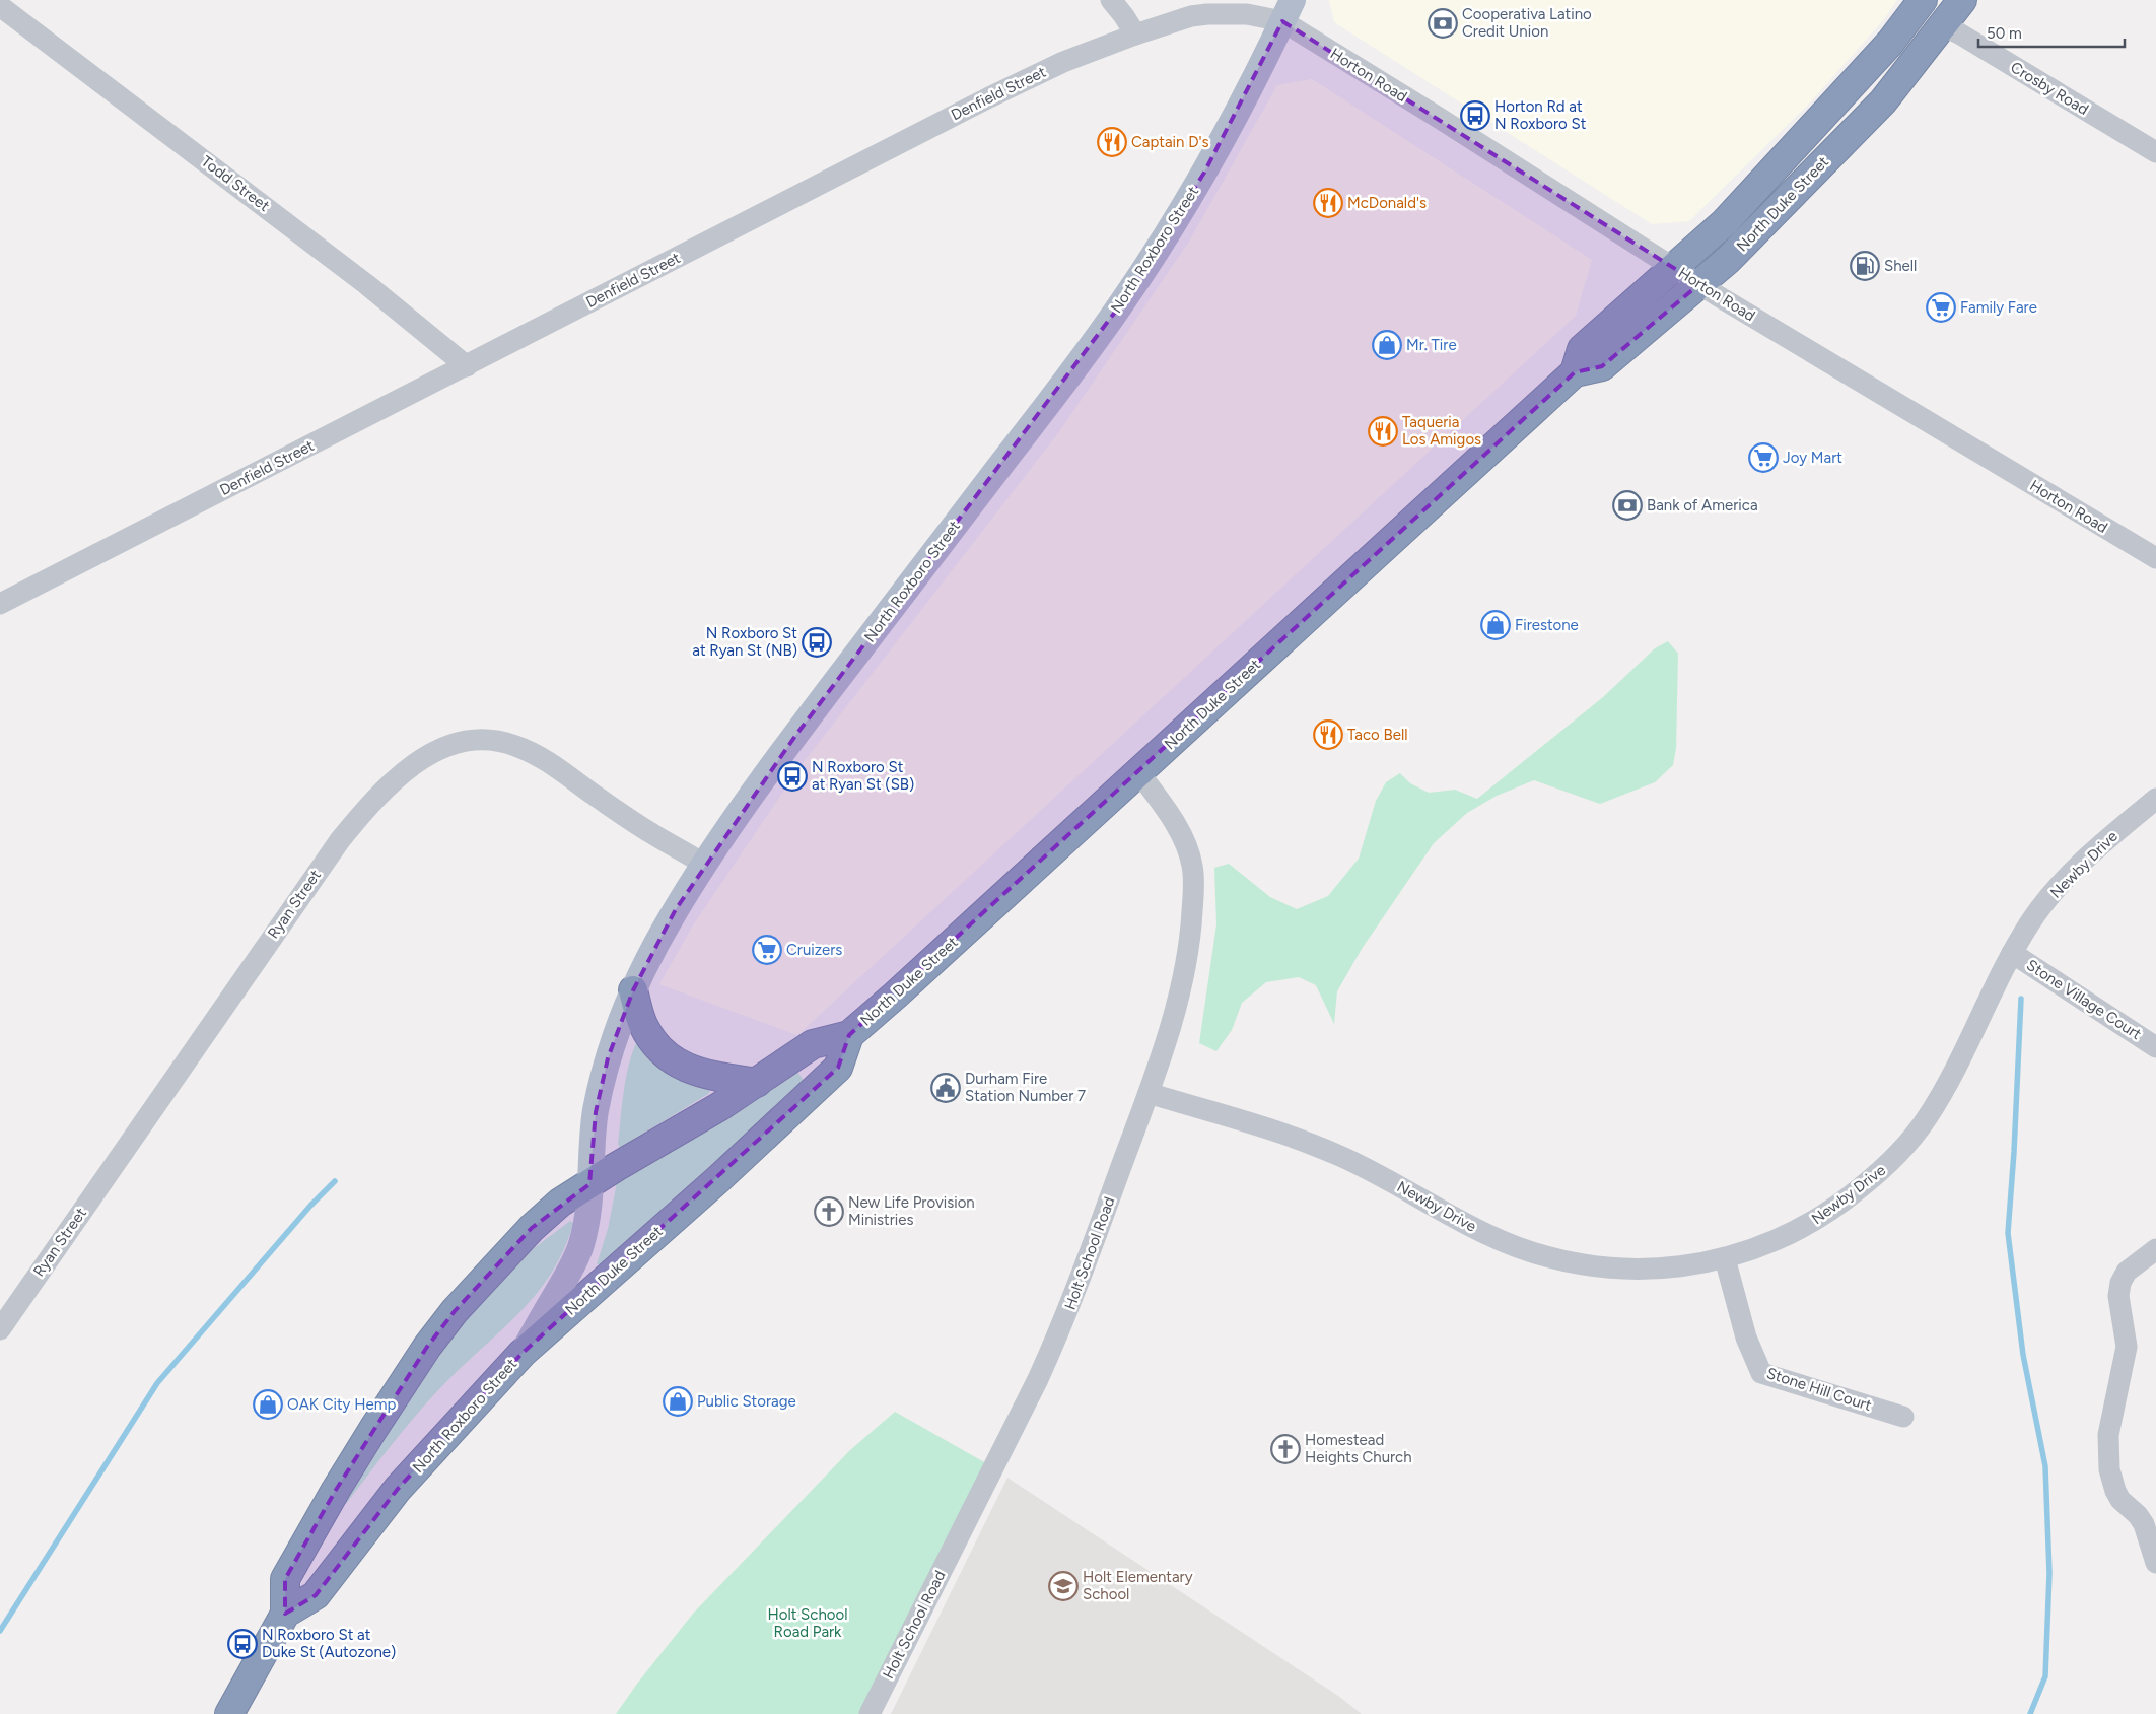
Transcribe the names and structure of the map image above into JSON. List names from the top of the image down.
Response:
{
  "streets": {
    "highway": ["North Duke Street", "North Roxboro Street"],
    "street": [
      "Horton Road",
      "Crosby Road",
      "Denfield Street",
      "Todd Street",
      "Newby Drive",
      "Ryan Street",
      "Stone Village Court",
      "Holt School Road",
      "Stone Hill Court"
    ]
  },
  "crossings": [
    ["Horton Road", "Denfield Street"],
    ["Horton Road", "North Duke Street"],
    ["Horton Road", "North Roxboro Street"],
    ["Crosby Road", "North Duke Street"],
    ["Denfield Street", "Todd Street"],
    ["Denfield Street", "North Roxboro Street"],
    ["North Duke Street", "North Roxboro Street"],
    ["North Duke Street", "Holt School Road"],
    ["North Roxboro Street", "Ryan Street"],
    ["Newby Drive", "Stone Village Court"],
    ["Newby Drive", "Holt School Road"],
    ["Newby Drive", "Stone Hill Court"]
  ],
  "parks": ["Holt School Road Park"],
  "places": {
    "bank": ["Cooperativa Latino Credit Union", "Bank of America"],
    "bus stop": [
      "Horton Rd at N Roxboro St",
      "N Roxboro St at Ryan St (NB)",
      "N Roxboro St at Ryan St (SB)",
      "N Roxboro St at Duke St (Autozone)"
    ],
    "restaurant": [
      "Captain D's",
      "McDonald's",
      "Taqueria Los Amigos",
      "Taco Bell"
    ],
    "fuel station": ["Shell"],
    "supermarket": ["Family Fare", "Joy Mart", "Cruizers"],
    "shop": [
      "Mr. Tire",
      "Firestone",
      "Public Storage",
      "OAK City Hemp"
    ],
    "public building": ["Durham Fire Station Number 7"],
    "church": ["New Life Provision Ministries", "Homestead Heights Church"],
    "school or university": ["Holt Elementary School"]
  },
  "scale_bar": "50 m"
}
